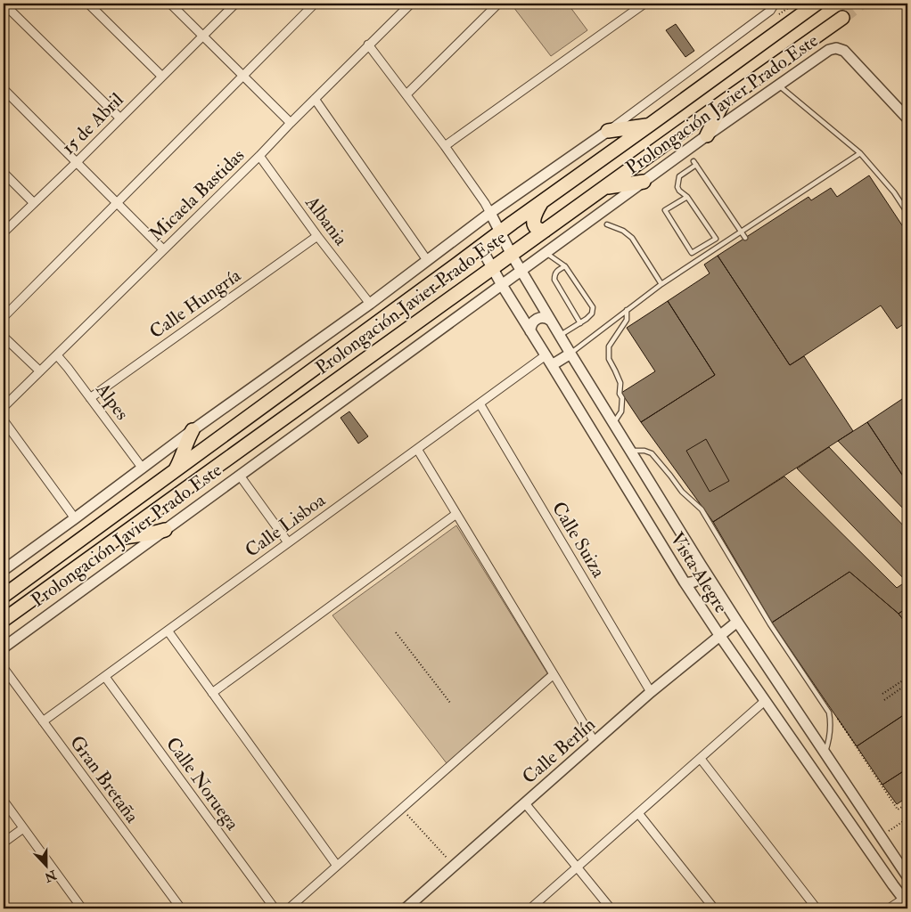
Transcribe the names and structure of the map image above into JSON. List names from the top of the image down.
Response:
{
  "streets": {
    "main road": ["Prolongación Javier Prado Este"],
    "street": [
      "15 de Abril",
      "Micaela Bastidas",
      "Albania",
      "Calle Hungría",
      "Alpes",
      "Calle Lisboa",
      "Calle Suiza",
      "Vista Alegre",
      "Calle Berlín",
      "Gran Bretaña",
      "Calle Noruega"
    ]
  },
  "crossings": [
    ["Prolongación Javier Prado Este", "Albania"],
    ["Prolongación Javier Prado Este", "Alpes"],
    ["Prolongación Javier Prado Este", "Vista Alegre"],
    ["Micaela Bastidas", "Albania"],
    ["Micaela Bastidas", "Alpes"],
    ["Albania", "Calle Hungría"],
    ["Calle Hungría", "Alpes"],
    ["Calle Lisboa", "Calle Suiza"],
    ["Calle Lisboa", "Vista Alegre"],
    ["Calle Lisboa", "Gran Bretaña"],
    ["Calle Lisboa", "Calle Noruega"],
    ["Calle Suiza", "Calle Berlín"],
    ["Vista Alegre", "Calle Berlín"]
  ],
  "north": "bottom"
}
